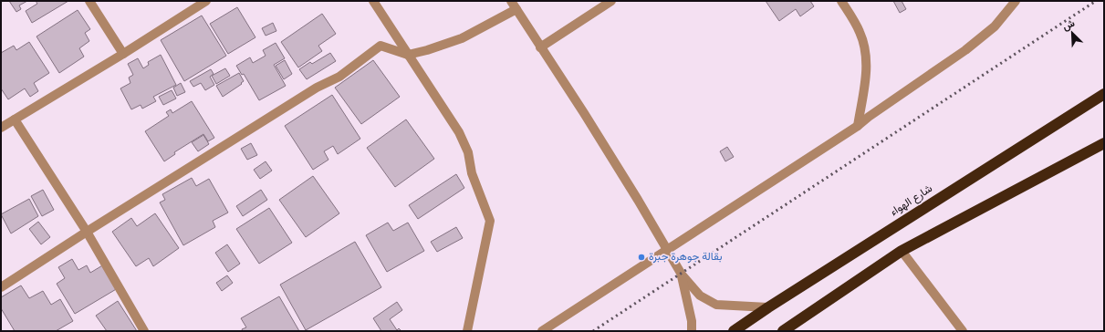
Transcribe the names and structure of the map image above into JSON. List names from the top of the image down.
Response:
{
  "streets": {
    "highway": ["شارع الهواء"]
  },
  "places": ["بقالة جوهرة جبرة"],
  "north": "top left"
}
